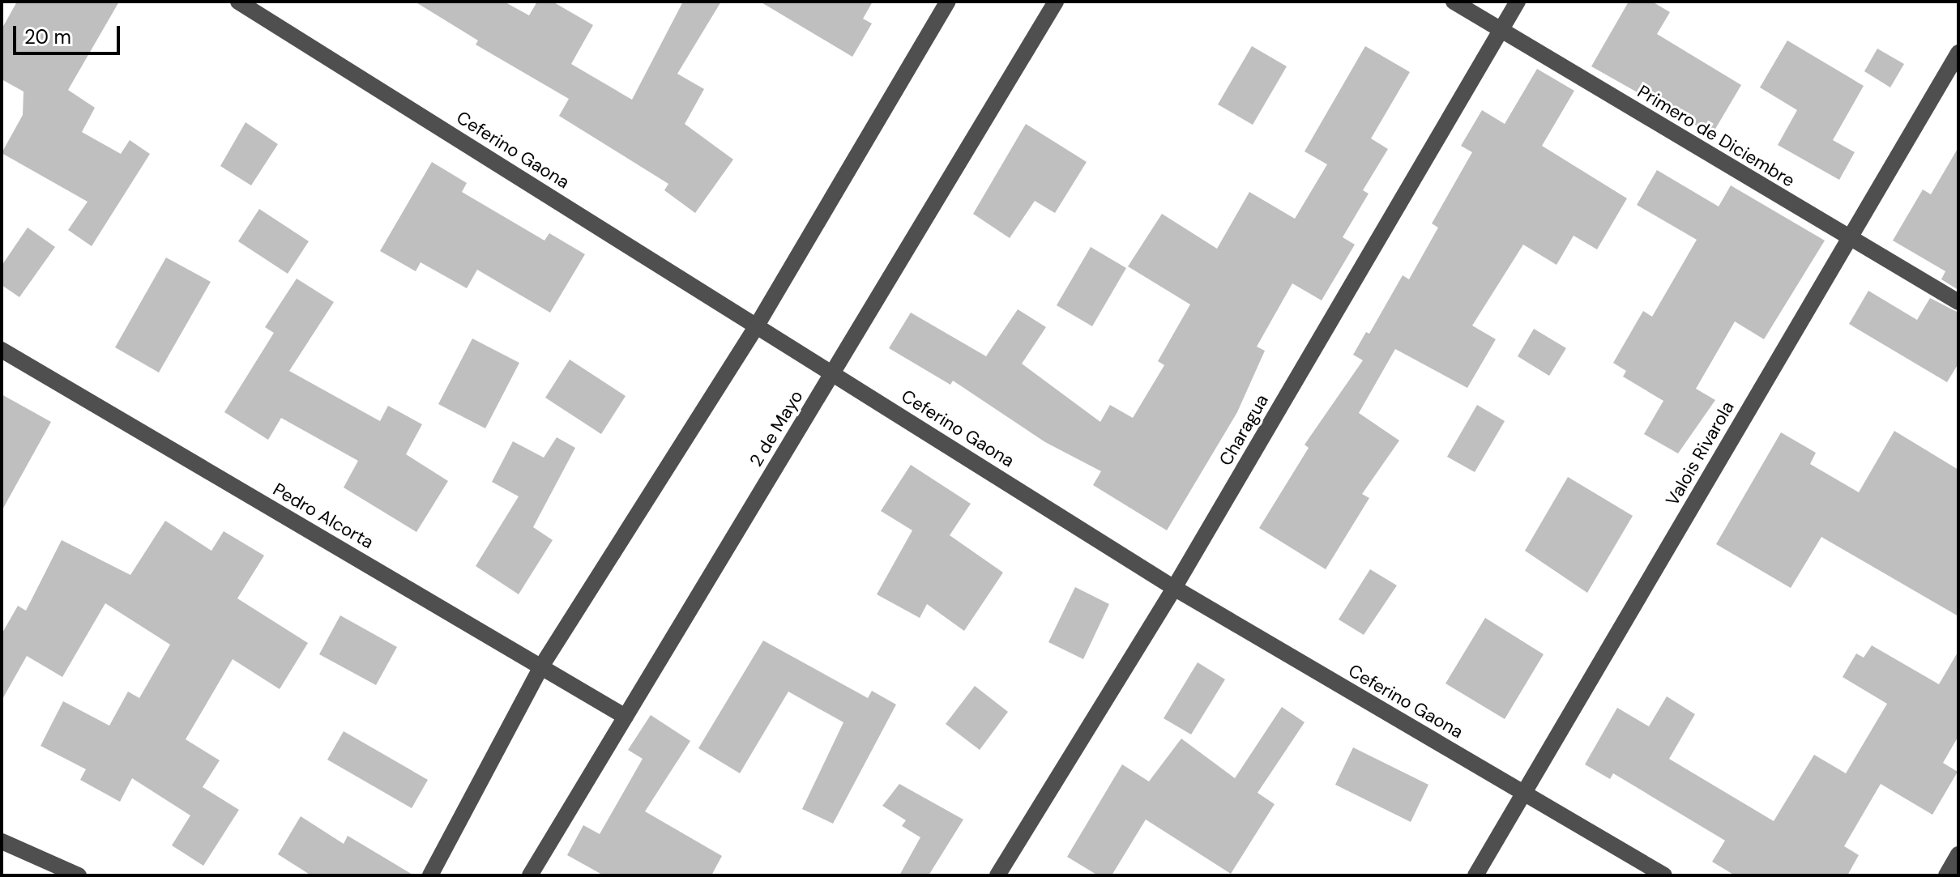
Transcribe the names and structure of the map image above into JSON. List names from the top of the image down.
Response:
{
  "streets": {
    "street": [
      "Primero de Diciembre",
      "Ceferino Gaona",
      "2 de Mayo",
      "Charagua",
      "Valois Rivarola",
      "Pedro Alcorta"
    ]
  },
  "crossings": [
    ["Primero de Diciembre", "Charagua"],
    ["Primero de Diciembre", "Valois Rivarola"],
    ["Ceferino Gaona", "2 de Mayo"],
    ["Ceferino Gaona", "Charagua"],
    ["Ceferino Gaona", "Valois Rivarola"],
    ["2 de Mayo", "Pedro Alcorta"]
  ],
  "scale_bar": "20 m"
}
